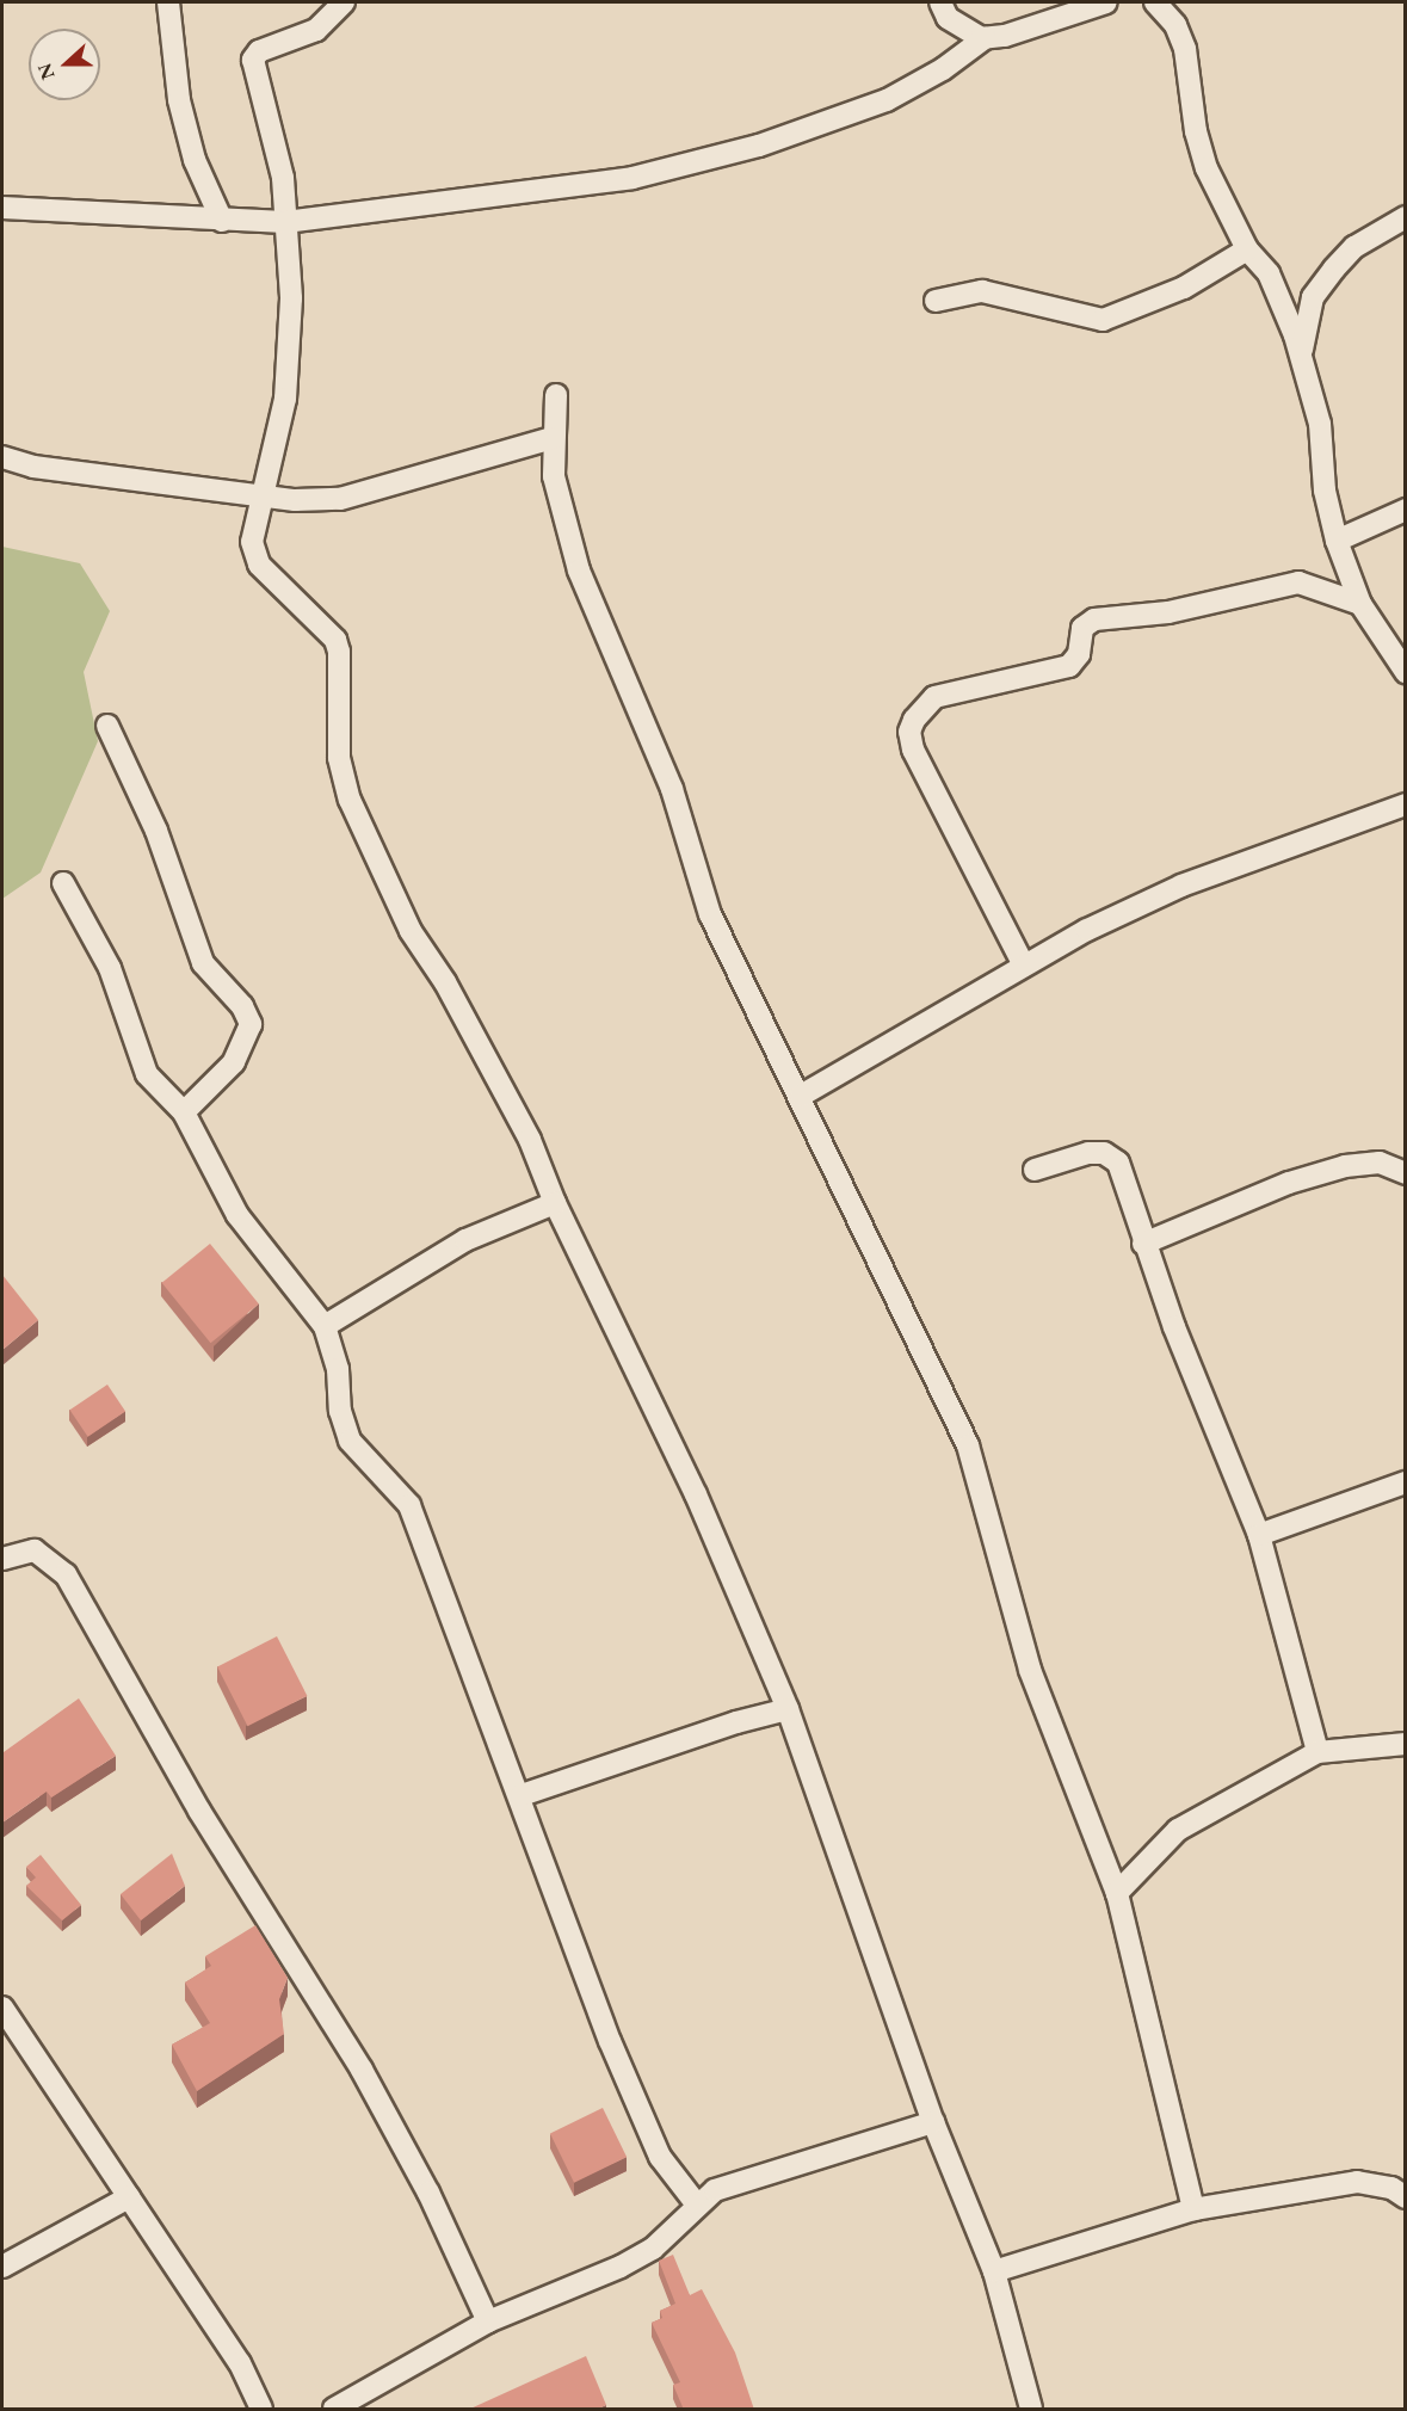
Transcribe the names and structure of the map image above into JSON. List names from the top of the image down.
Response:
{
  "north": "left"
}
